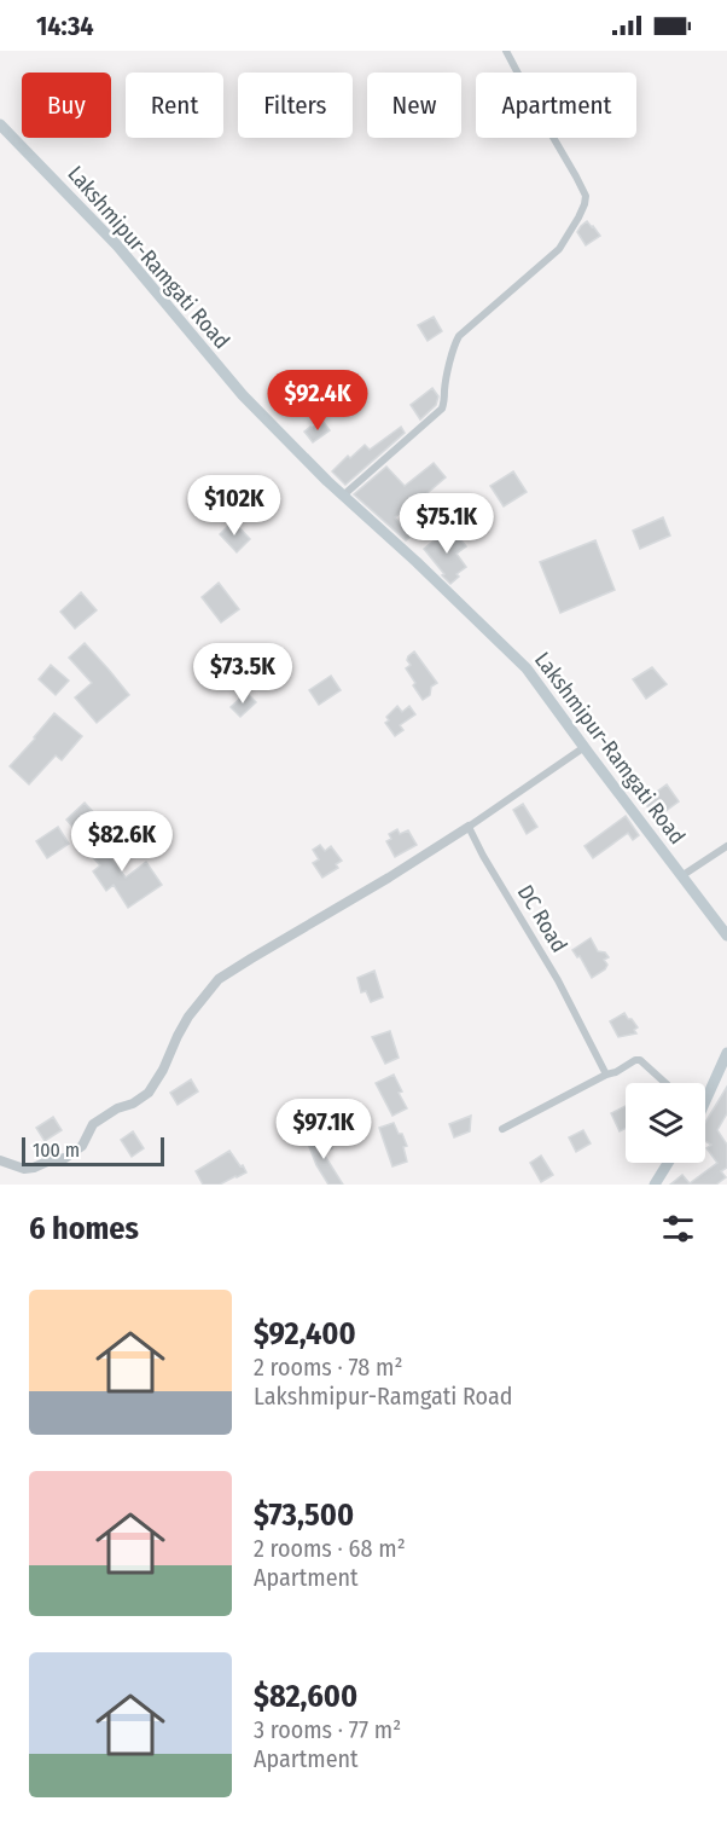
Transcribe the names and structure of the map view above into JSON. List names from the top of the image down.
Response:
{
  "streets": {
    "main road": ["Lakshmipur-Ramgati Road"],
    "street": ["DC Road"]
  },
  "scale_bar": "100 m",
  "page": {
    "status": "14:34",
    "chip": [
      "Buy",
      "Rent",
      "Filters",
      "New",
      "Apartment"
    ],
    "price": [
      "$92.4K",
      "$102K",
      "$75.1K",
      "$73.5K",
      "$82.6K",
      "$97.1K"
    ],
    "scale": "100 m",
    "heading": "6 homes",
    "list": [
      {
        "name": "$92,400",
        "note": "2 rooms · 78 m² · Lakshmipur-Ramgati Road"
      },
      {
        "name": "$73,500",
        "note": "2 rooms · 68 m² · Apartment"
      },
      {
        "name": "$82,600",
        "note": "3 rooms · 77 m² · Apartment"
      }
    ]
  }
}
